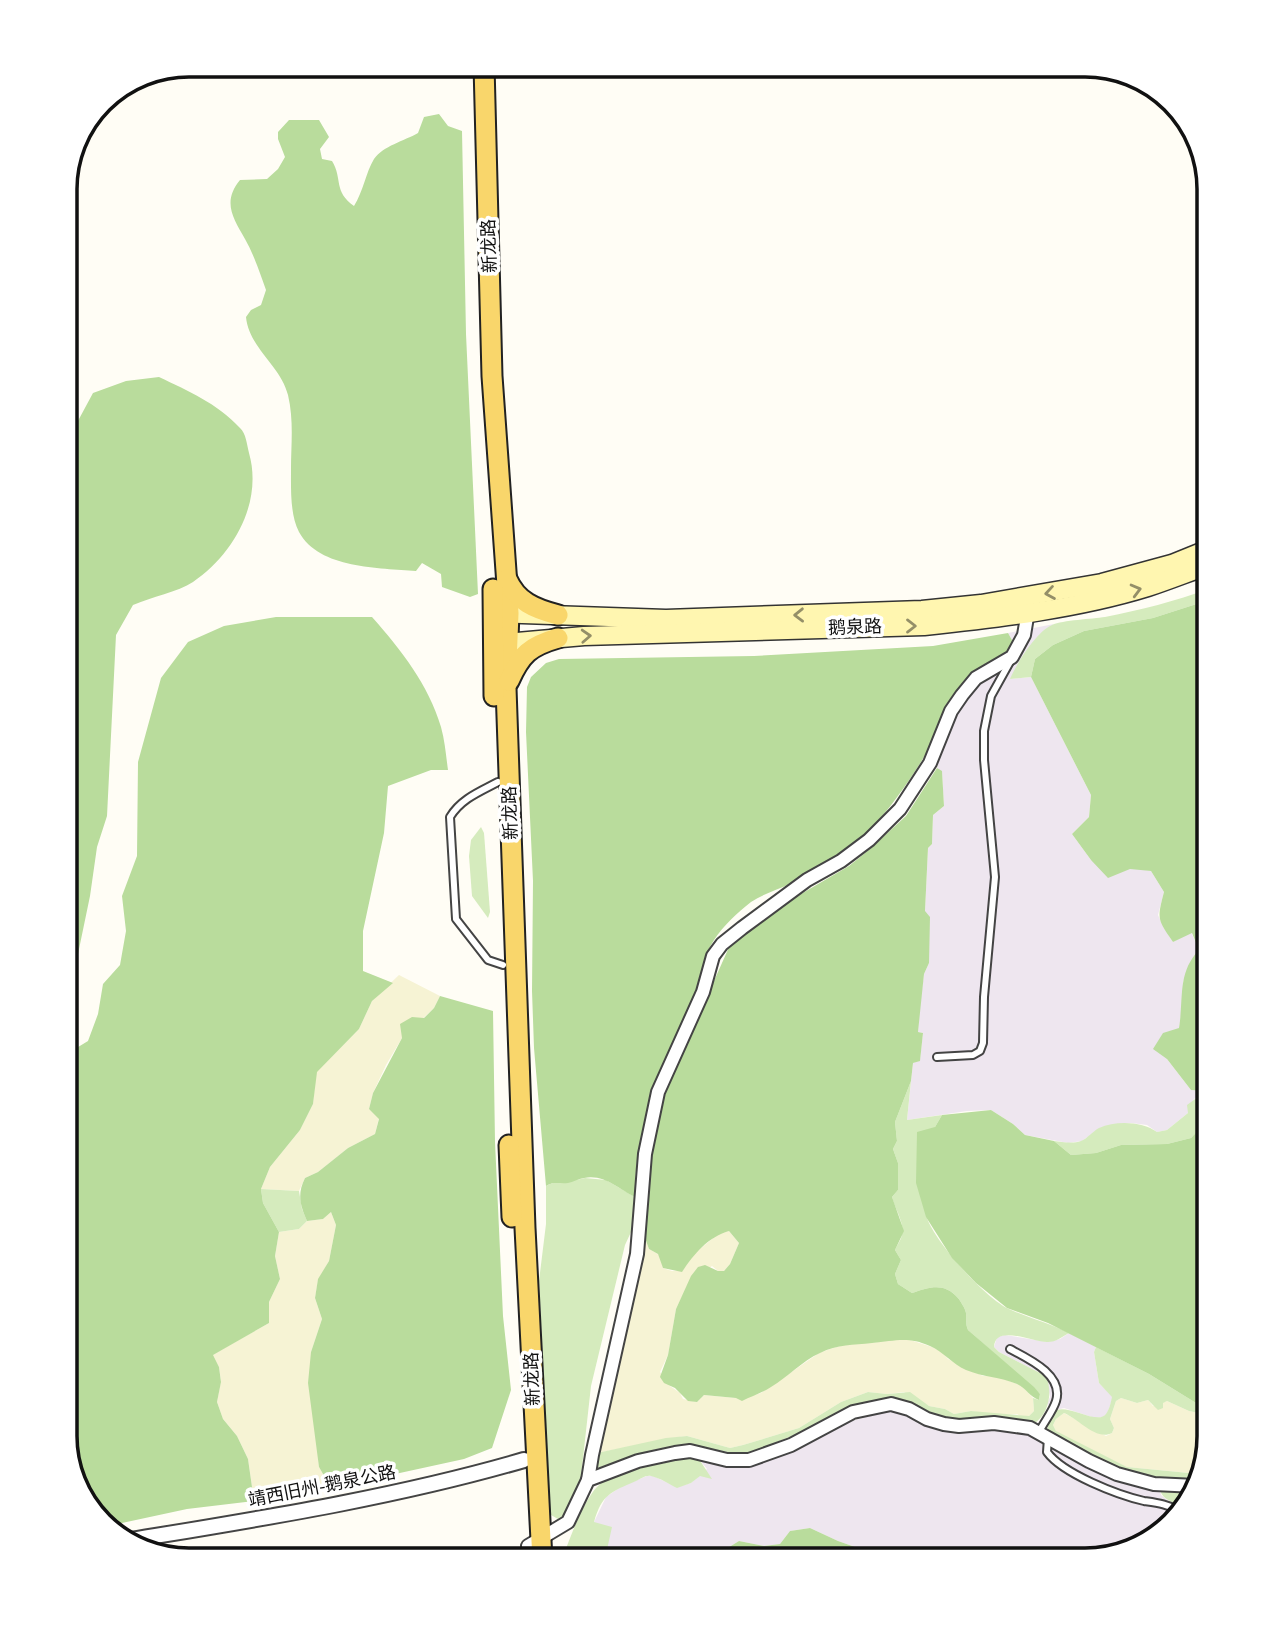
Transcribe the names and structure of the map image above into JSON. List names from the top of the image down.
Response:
{
  "streets": {
    "main road": ["新龙路", "鹅泉路"],
    "street": ["靖西旧州-鹅泉公路"]
  },
  "crossings": [
    ["新龙路", "鹅泉路"],
    ["新龙路", "靖西旧州-鹅泉公路"]
  ]
}
